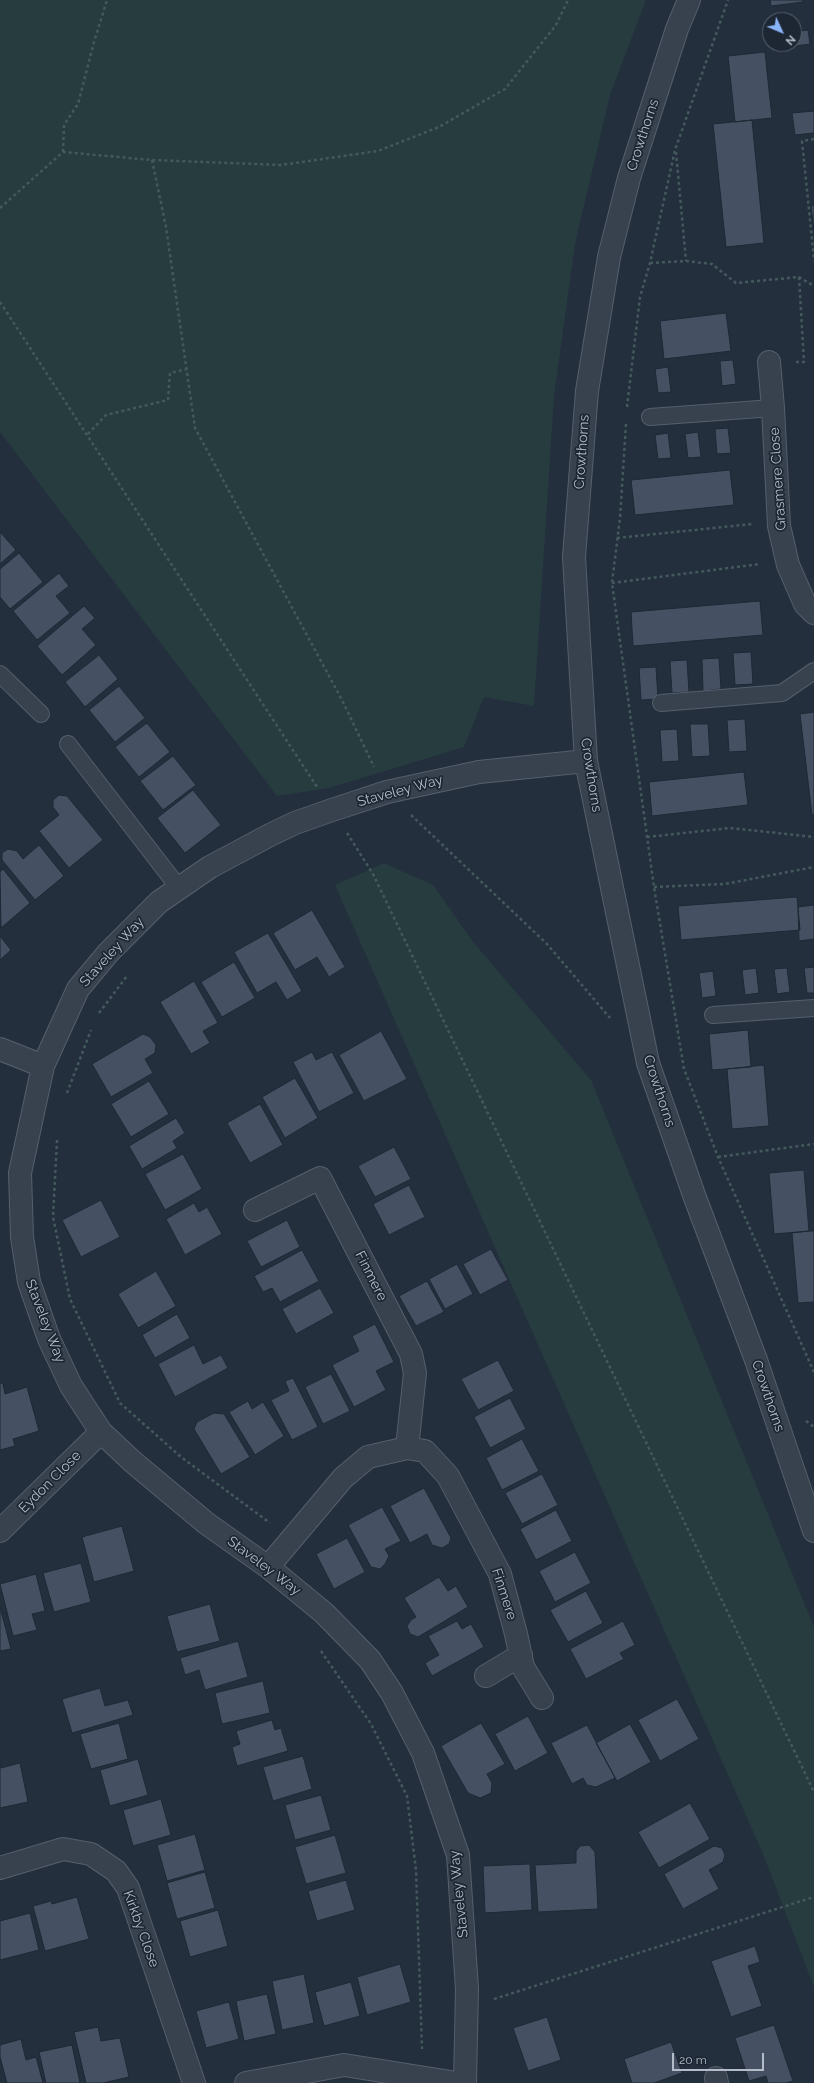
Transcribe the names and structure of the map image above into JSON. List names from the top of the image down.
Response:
{
  "streets": {
    "street": [
      "Crowthorns",
      "Grasmere Close",
      "Staveley Way",
      "Finmere",
      "Eydon Close",
      "Kirkby Close"
    ]
  },
  "crossings": [
    ["Crowthorns", "Staveley Way"],
    ["Staveley Way", "Finmere"],
    ["Staveley Way", "Eydon Close"]
  ],
  "scale_bar": "20 m",
  "north": "bottom right"
}
